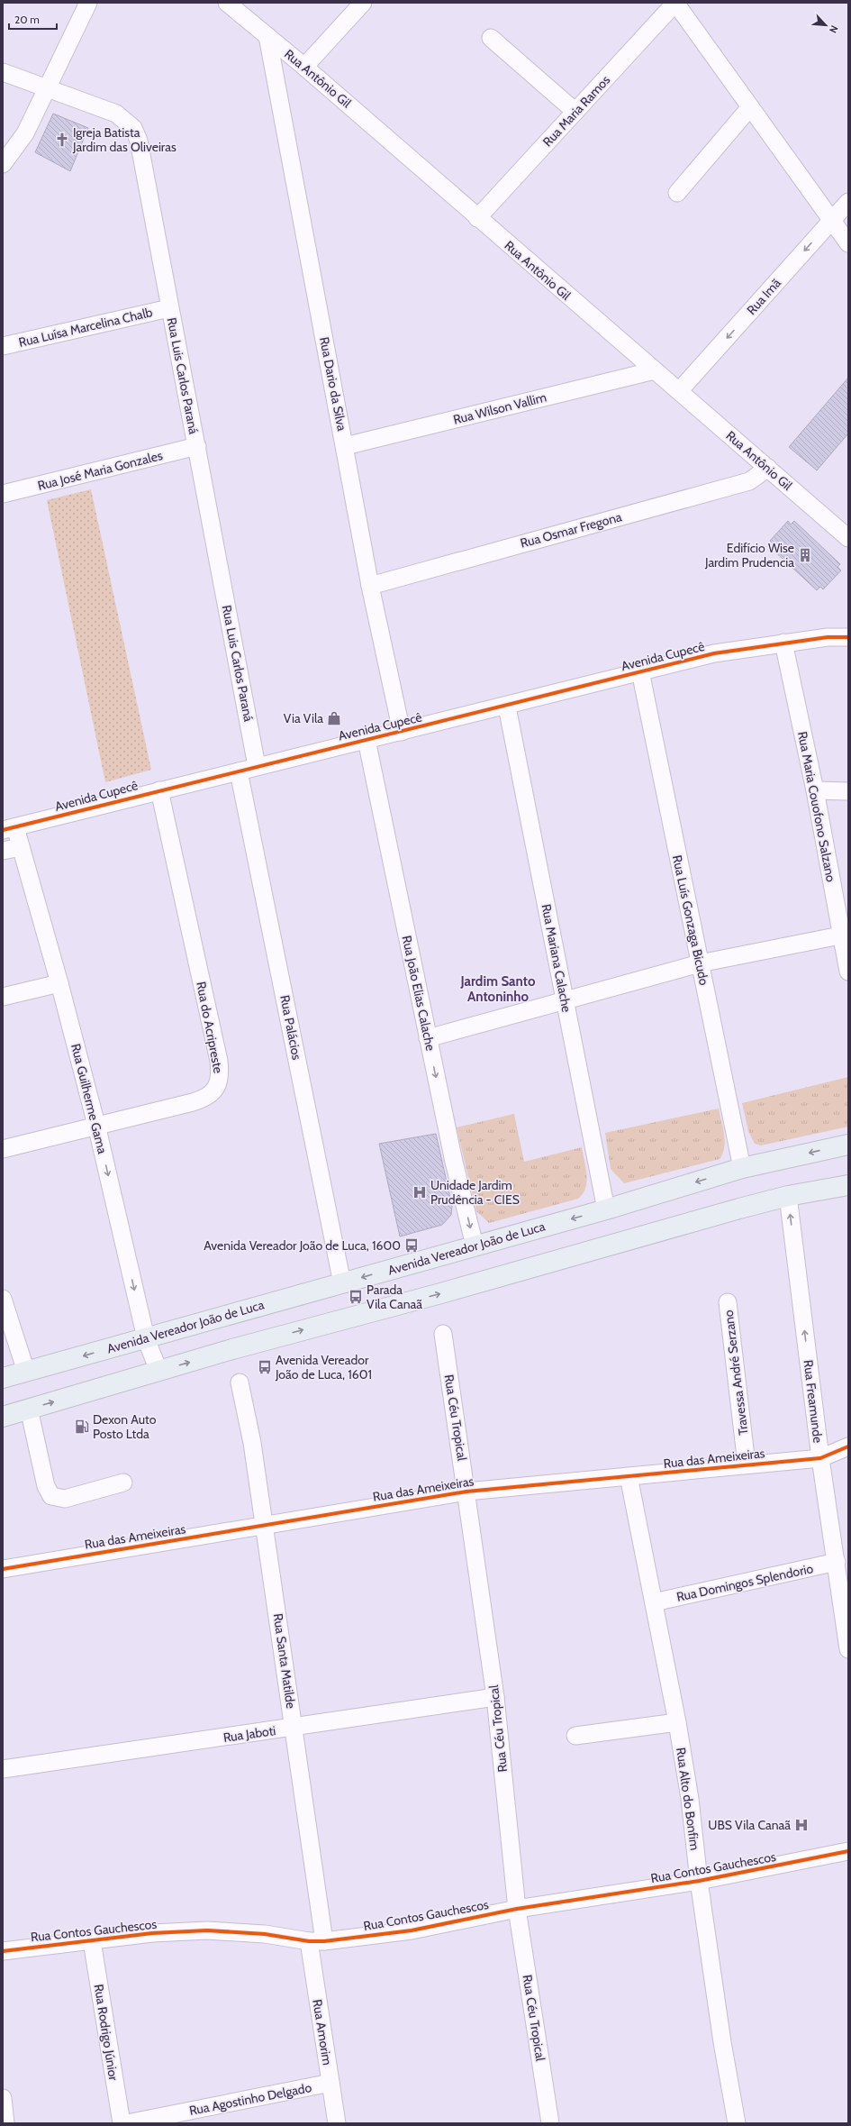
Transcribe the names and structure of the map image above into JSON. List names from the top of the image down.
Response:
{
  "streets": {
    "main road": ["Avenida Vereador João de Luca"],
    "street": [
      "Rua Antônio Gil",
      "Rua Maria Ramos",
      "Rua Imã",
      "Rua Luísa Marcelina Chalb",
      "Rua Luis Carlos Paraná",
      "Rua Dario da Silva",
      "Rua Wilson Vallim",
      "Rua José Maria Gonzales",
      "Rua Osmar Fregona",
      "Avenida Cupecê",
      "Rua Maria Couofono Salzano",
      "Rua Luís Gonzaga Bicudo",
      "Rua Mariana Calache",
      "Rua João Elias Calache",
      "Rua do Acripreste",
      "Rua Palácios",
      "Rua Guilherme Gama",
      "Travessa André Serzano",
      "Rua Freamunde",
      "Rua Céu Tropical",
      "Rua das Ameixeiras",
      "Rua Domingos Splendorio",
      "Rua Santa Matilde",
      "Rua Jaboti",
      "Rua Alto do Bonfim",
      "Rua Contos Gauchescos",
      "Rua Rodrigo Júnior",
      "Rua Amorim",
      "Rua Agostinho Delgado"
    ]
  },
  "crossings": [
    ["Rua Antônio Gil", "Rua Maria Ramos"],
    ["Rua Antônio Gil", "Rua Imã"],
    ["Rua Antônio Gil", "Rua Dario da Silva"],
    ["Rua Antônio Gil", "Rua Wilson Vallim"],
    ["Rua Antônio Gil", "Rua Osmar Fregona"],
    ["Rua Luísa Marcelina Chalb", "Rua Luis Carlos Paraná"],
    ["Rua Luis Carlos Paraná", "Rua José Maria Gonzales"],
    ["Rua Luis Carlos Paraná", "Avenida Cupecê"],
    ["Rua Dario da Silva", "Rua Wilson Vallim"],
    ["Rua Dario da Silva", "Rua Osmar Fregona"],
    ["Rua Dario da Silva", "Avenida Cupecê"],
    ["Avenida Cupecê", "Rua Maria Couofono Salzano"],
    ["Avenida Cupecê", "Rua Luís Gonzaga Bicudo"],
    ["Avenida Cupecê", "Rua Mariana Calache"],
    ["Avenida Cupecê", "Rua João Elias Calache"],
    ["Avenida Cupecê", "Rua do Acripreste"],
    ["Avenida Cupecê", "Rua Palácios"],
    ["Avenida Cupecê", "Rua Guilherme Gama"],
    ["Rua Luís Gonzaga Bicudo", "Avenida Vereador João de Luca"],
    ["Rua Mariana Calache", "Avenida Vereador João de Luca"],
    ["Rua João Elias Calache", "Avenida Vereador João de Luca"],
    ["Rua do Acripreste", "Rua Guilherme Gama"],
    ["Rua Palácios", "Avenida Vereador João de Luca"],
    ["Rua Guilherme Gama", "Avenida Vereador João de Luca"],
    ["Travessa André Serzano", "Rua das Ameixeiras"],
    ["Rua Freamunde", "Rua das Ameixeiras"],
    ["Rua Freamunde", "Rua Domingos Splendorio"],
    ["Rua Céu Tropical", "Rua das Ameixeiras"],
    ["Rua Céu Tropical", "Rua Jaboti"],
    ["Rua Céu Tropical", "Rua Contos Gauchescos"],
    ["Rua das Ameixeiras", "Rua Santa Matilde"],
    ["Rua das Ameixeiras", "Rua Alto do Bonfim"],
    ["Rua Domingos Splendorio", "Rua Alto do Bonfim"],
    ["Rua Santa Matilde", "Rua Jaboti"],
    ["Rua Santa Matilde", "Rua Contos Gauchescos"],
    ["Rua Santa Matilde", "Rua Amorim"],
    ["Rua Alto do Bonfim", "Rua Contos Gauchescos"],
    ["Rua Contos Gauchescos", "Rua Rodrigo Júnior"],
    ["Rua Contos Gauchescos", "Rua Amorim"],
    ["Rua Amorim", "Rua Agostinho Delgado"]
  ],
  "one_way": ["Rua João Elias Calache", "Rua Freamunde"],
  "districts": ["Jardim Santo Antoninho"],
  "places": {
    "church": ["Igreja Batista Jardim das Oliveiras"],
    "building": ["Edifício Wise Jardim Prudencia"],
    "shop": ["Via Vila"],
    "hospital": ["Unidade Jardim Prudência - CIES", "UBS Vila Canaã"],
    "bus stop": ["Avenida Vereador João de Luca, 1600", "Parada Vila Canaã", "Avenida Vereador João de Luca, 1601"],
    "fuel station": ["Dexon Auto Posto Ltda"]
  },
  "scale_bar": "20 m",
  "north": "bottom right"
}
